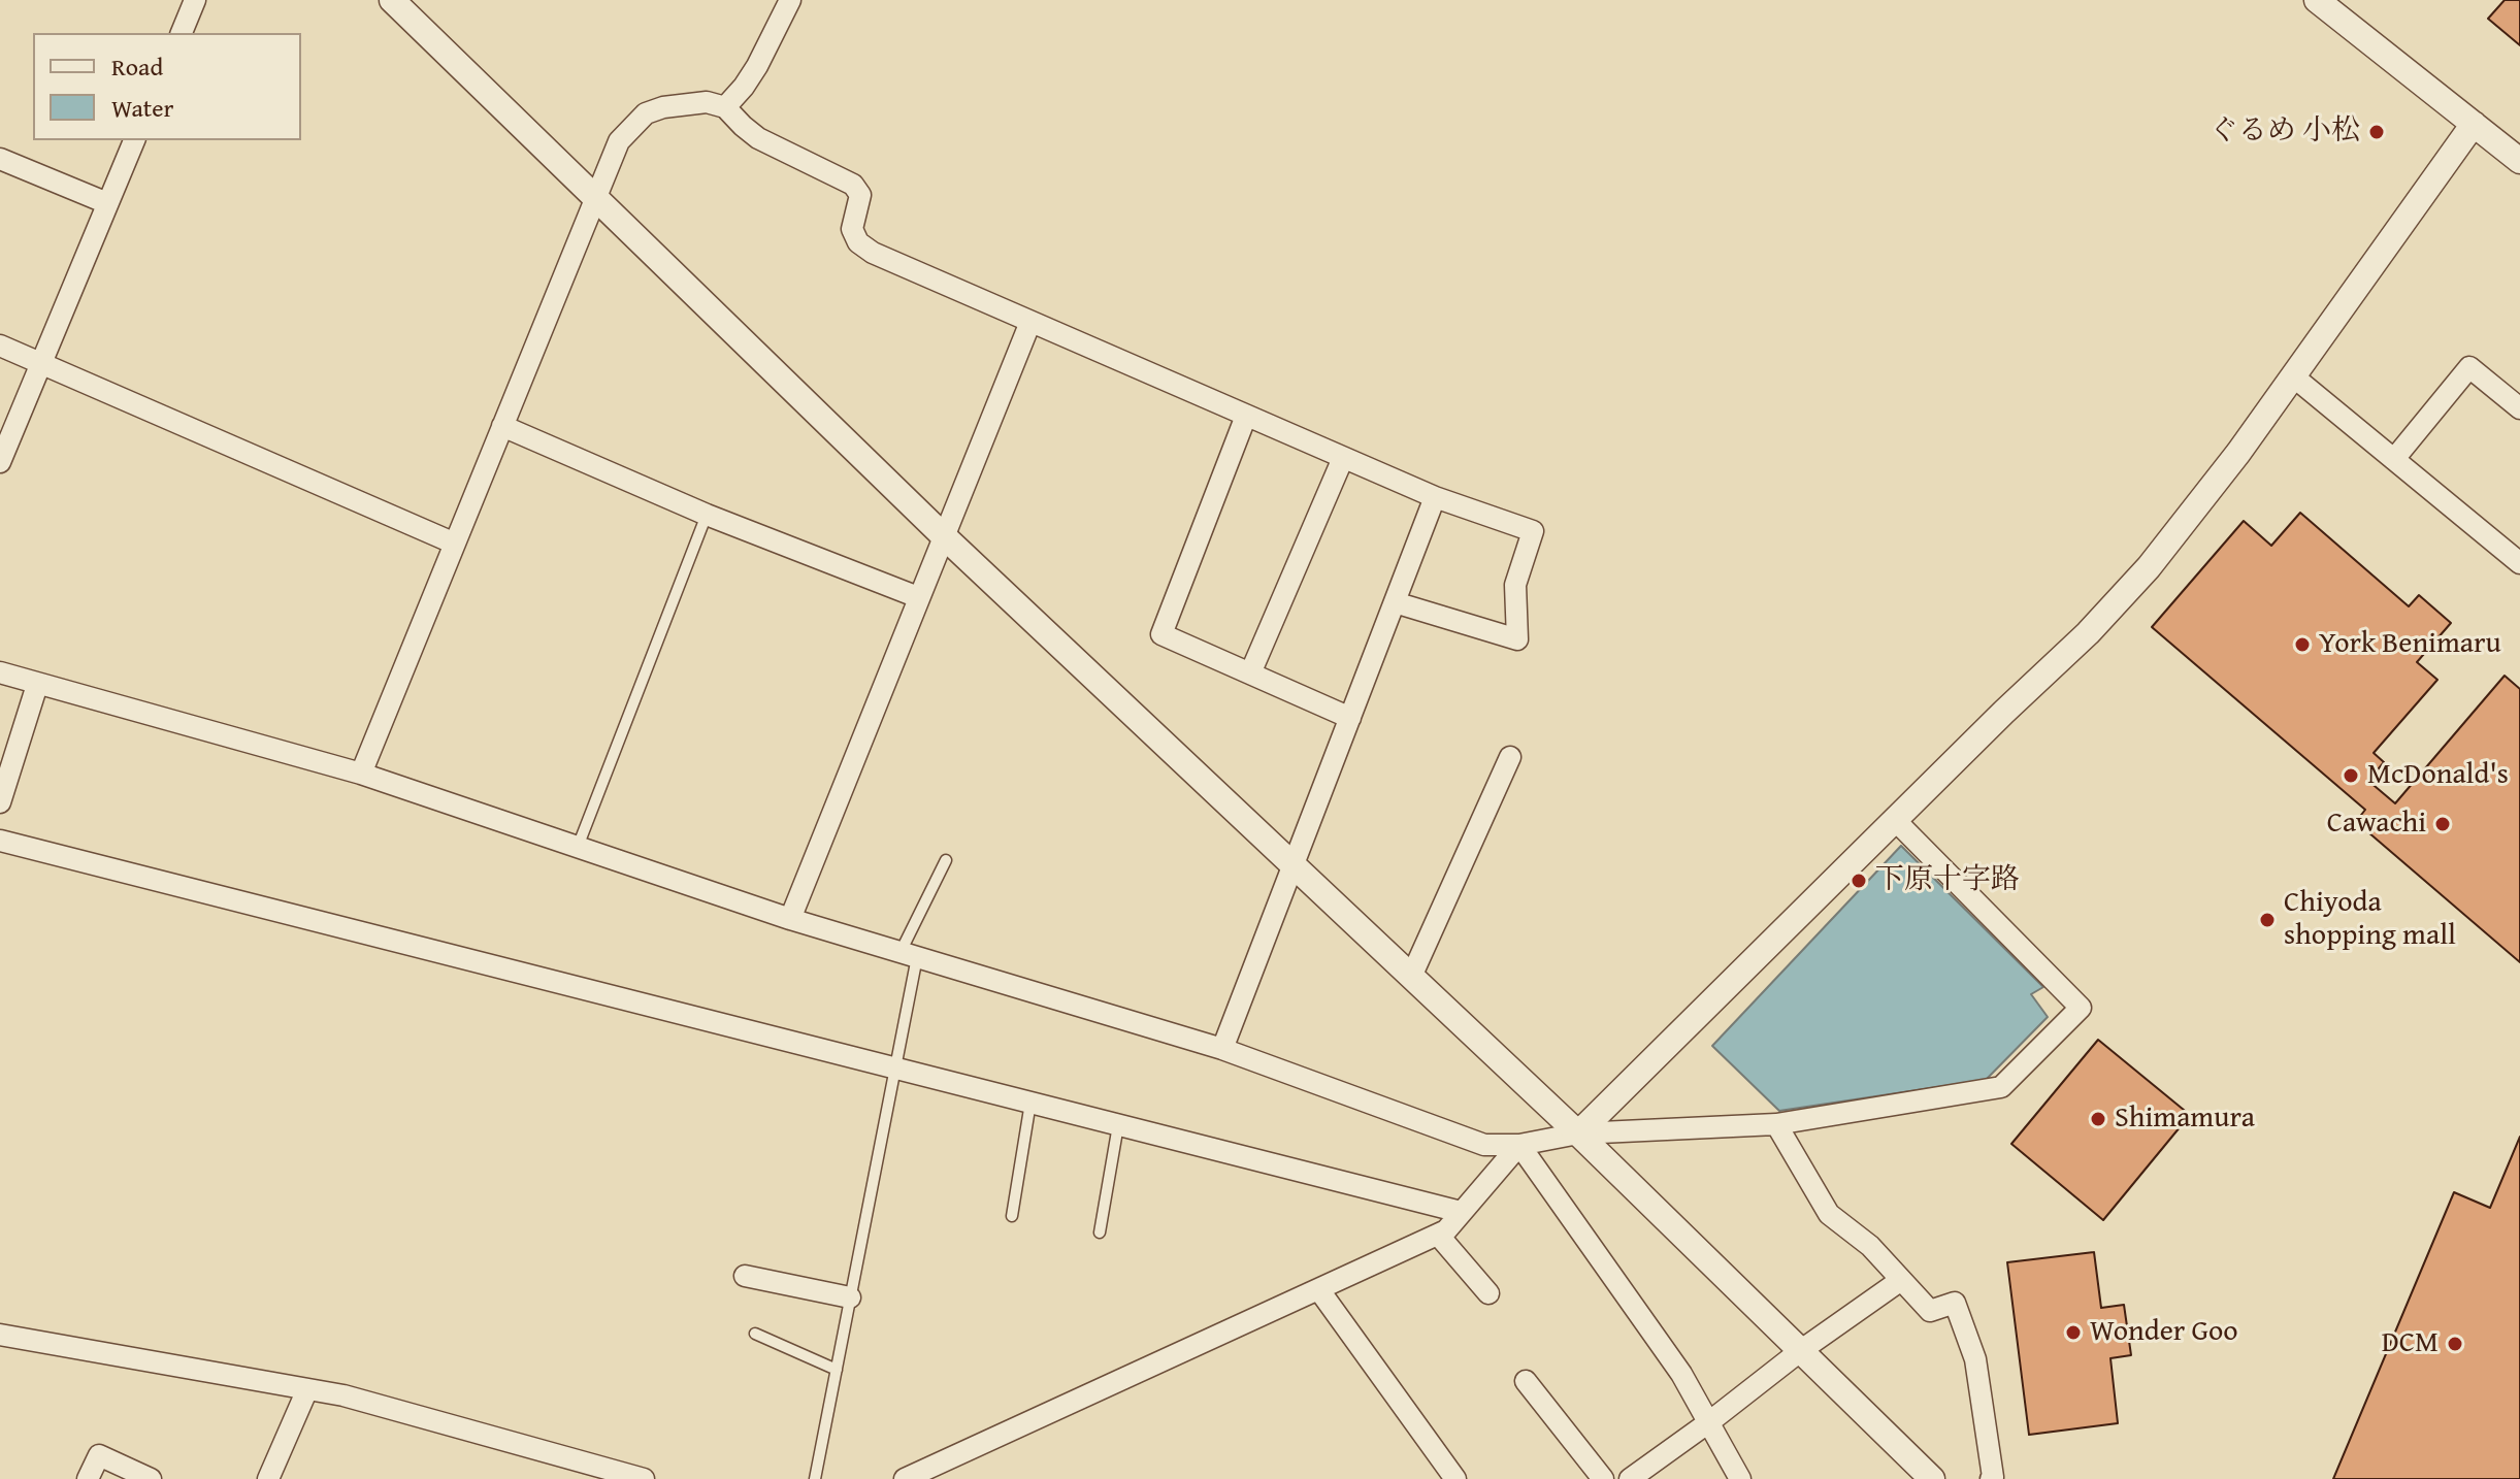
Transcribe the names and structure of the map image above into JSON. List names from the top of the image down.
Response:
{
  "places": [
    "ぐるめ 小松",
    "York Benimaru",
    "McDonald's",
    "Cawachi",
    "下原十字路",
    "Chiyoda shopping mall",
    "Shimamura",
    "Wonder Goo",
    "DCM"
  ],
  "legend": ["Road", "Water"]
}
